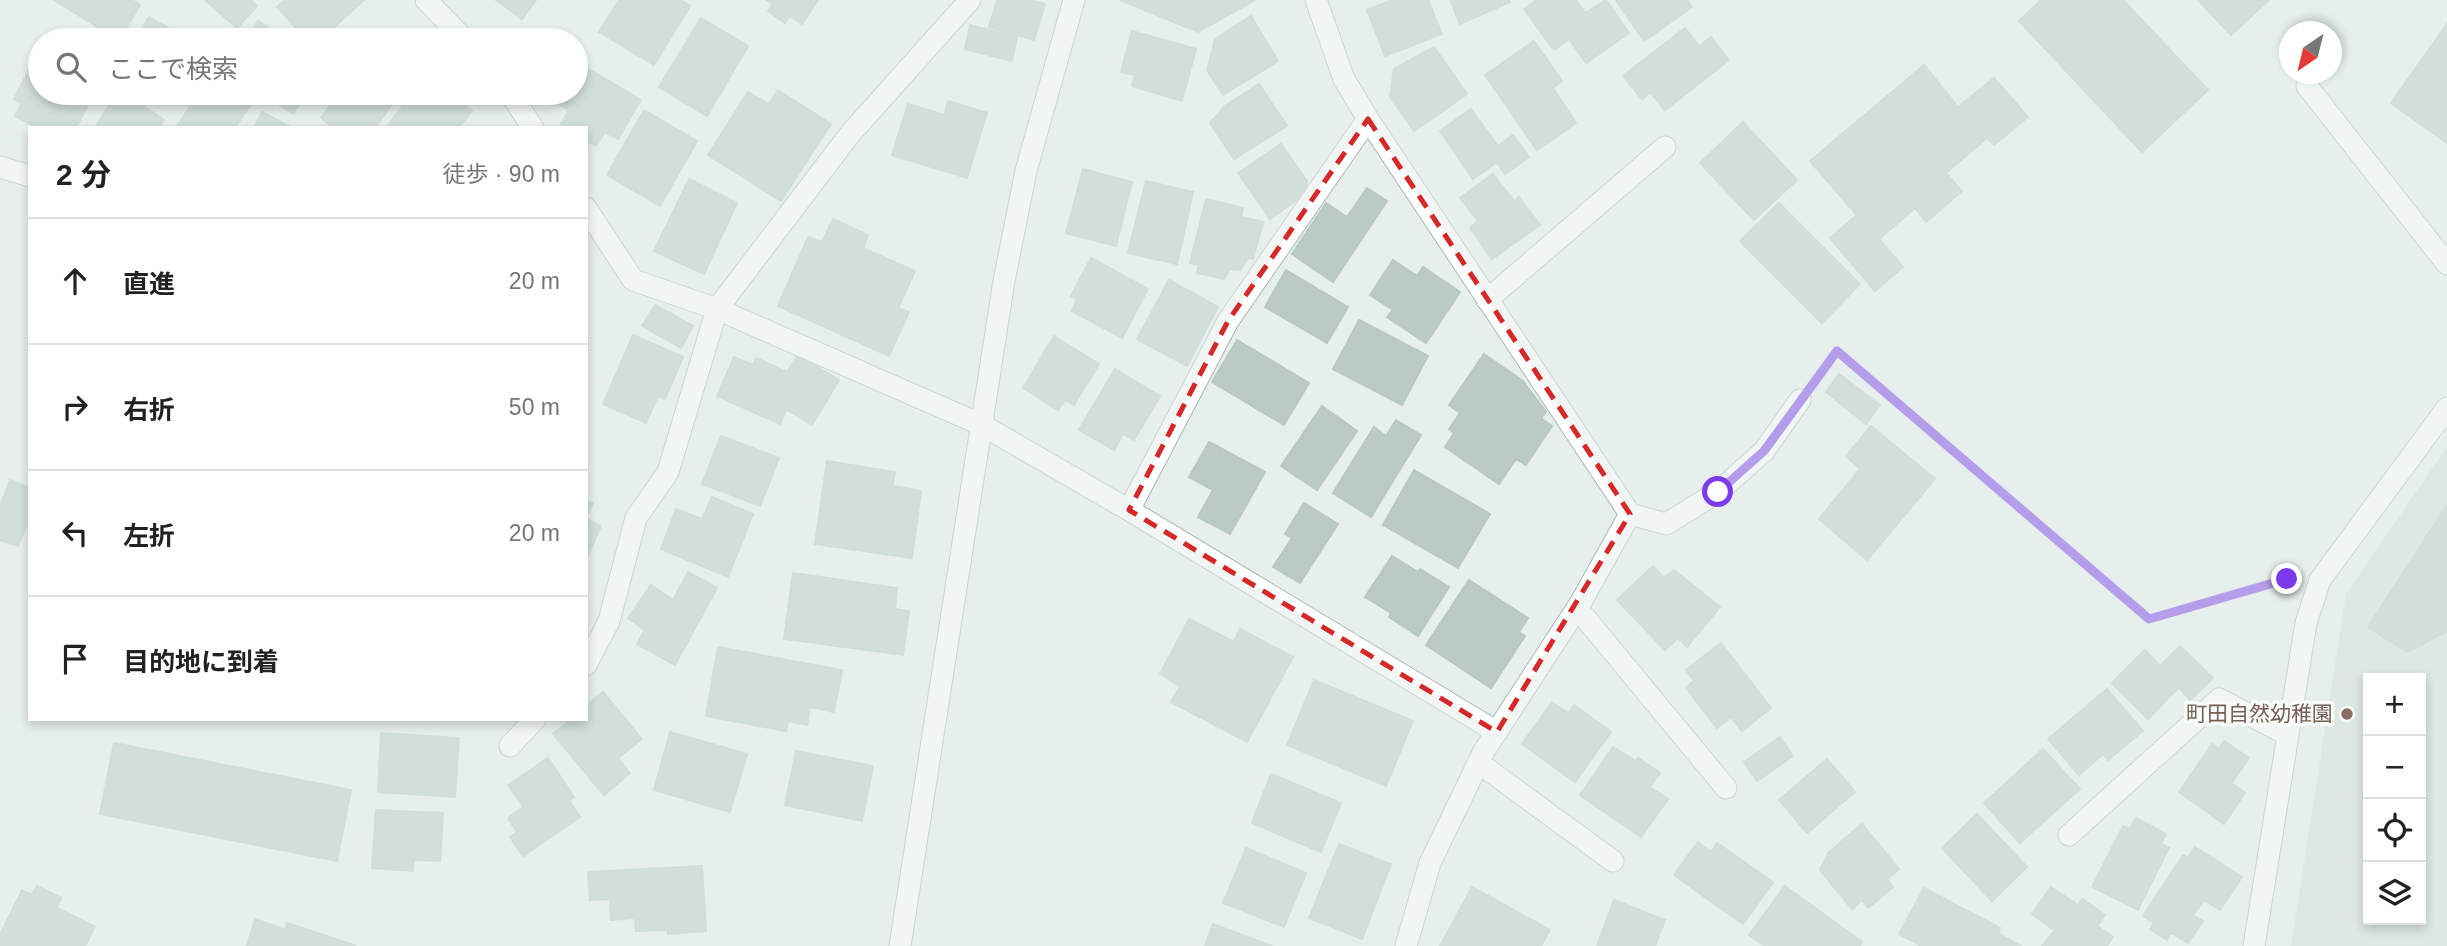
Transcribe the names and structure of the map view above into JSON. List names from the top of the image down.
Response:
{
  "places": ["町田自然幼稚園"],
  "north": "bottom left",
  "page": {
    "search": "ここで検索",
    "heading": ["2 分", "徒歩 · 90 m"],
    "list": [
      ["直進", "20 m"],
      ["右折", "50 m"],
      ["左折", "20 m"],
      "目的地に到着"
    ],
    "map_buttons": ["+", "−"]
  }
}
